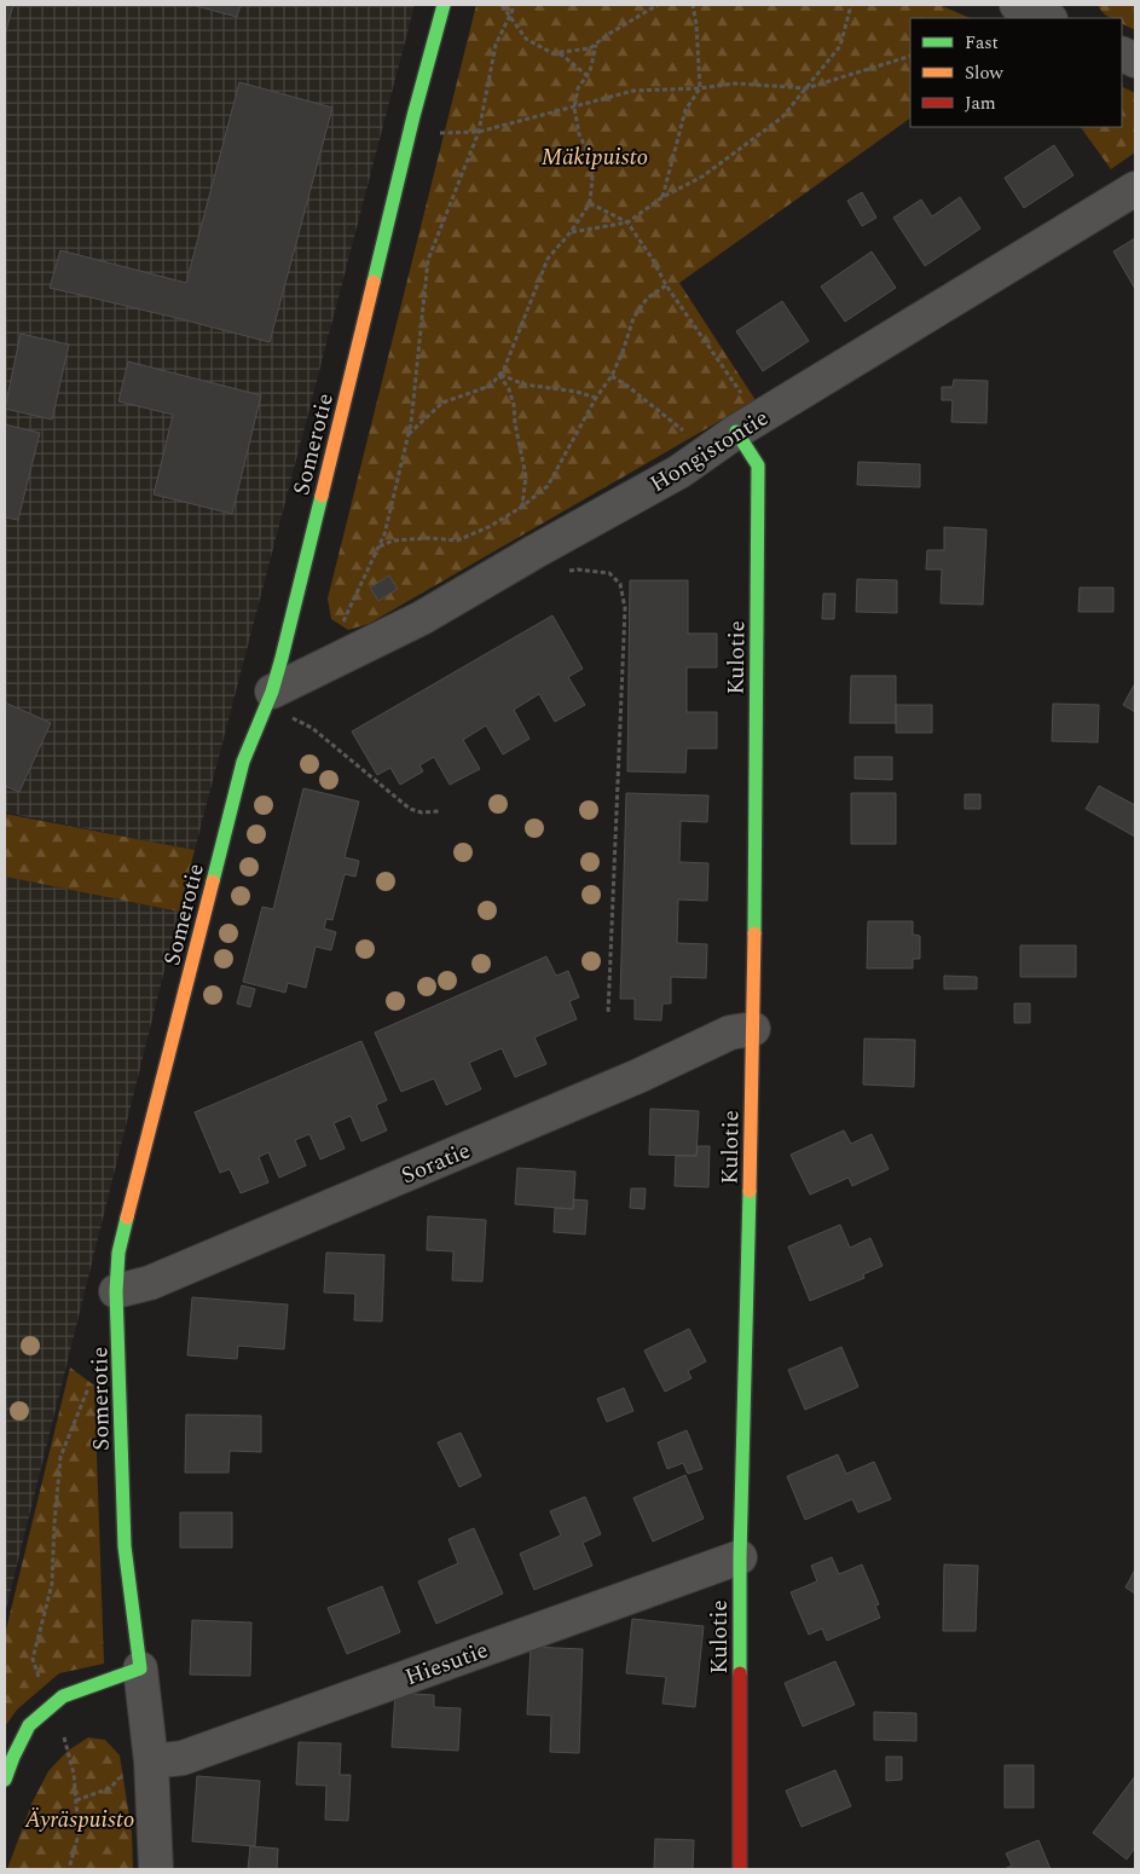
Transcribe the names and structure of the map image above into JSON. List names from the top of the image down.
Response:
{
  "streets": {
    "street": [
      "Somerotie",
      "Hongistontie",
      "Kulotie",
      "Soratie",
      "Hiesutie"
    ]
  },
  "crossings": [
    ["Somerotie", "Hongistontie"],
    ["Somerotie", "Soratie"],
    ["Hongistontie", "Kulotie"],
    ["Kulotie", "Soratie"],
    ["Kulotie", "Hiesutie"]
  ],
  "parks": ["Mäkipuisto", "Äyräspuisto"],
  "legend": ["Fast", "Slow", "Jam"]
}
